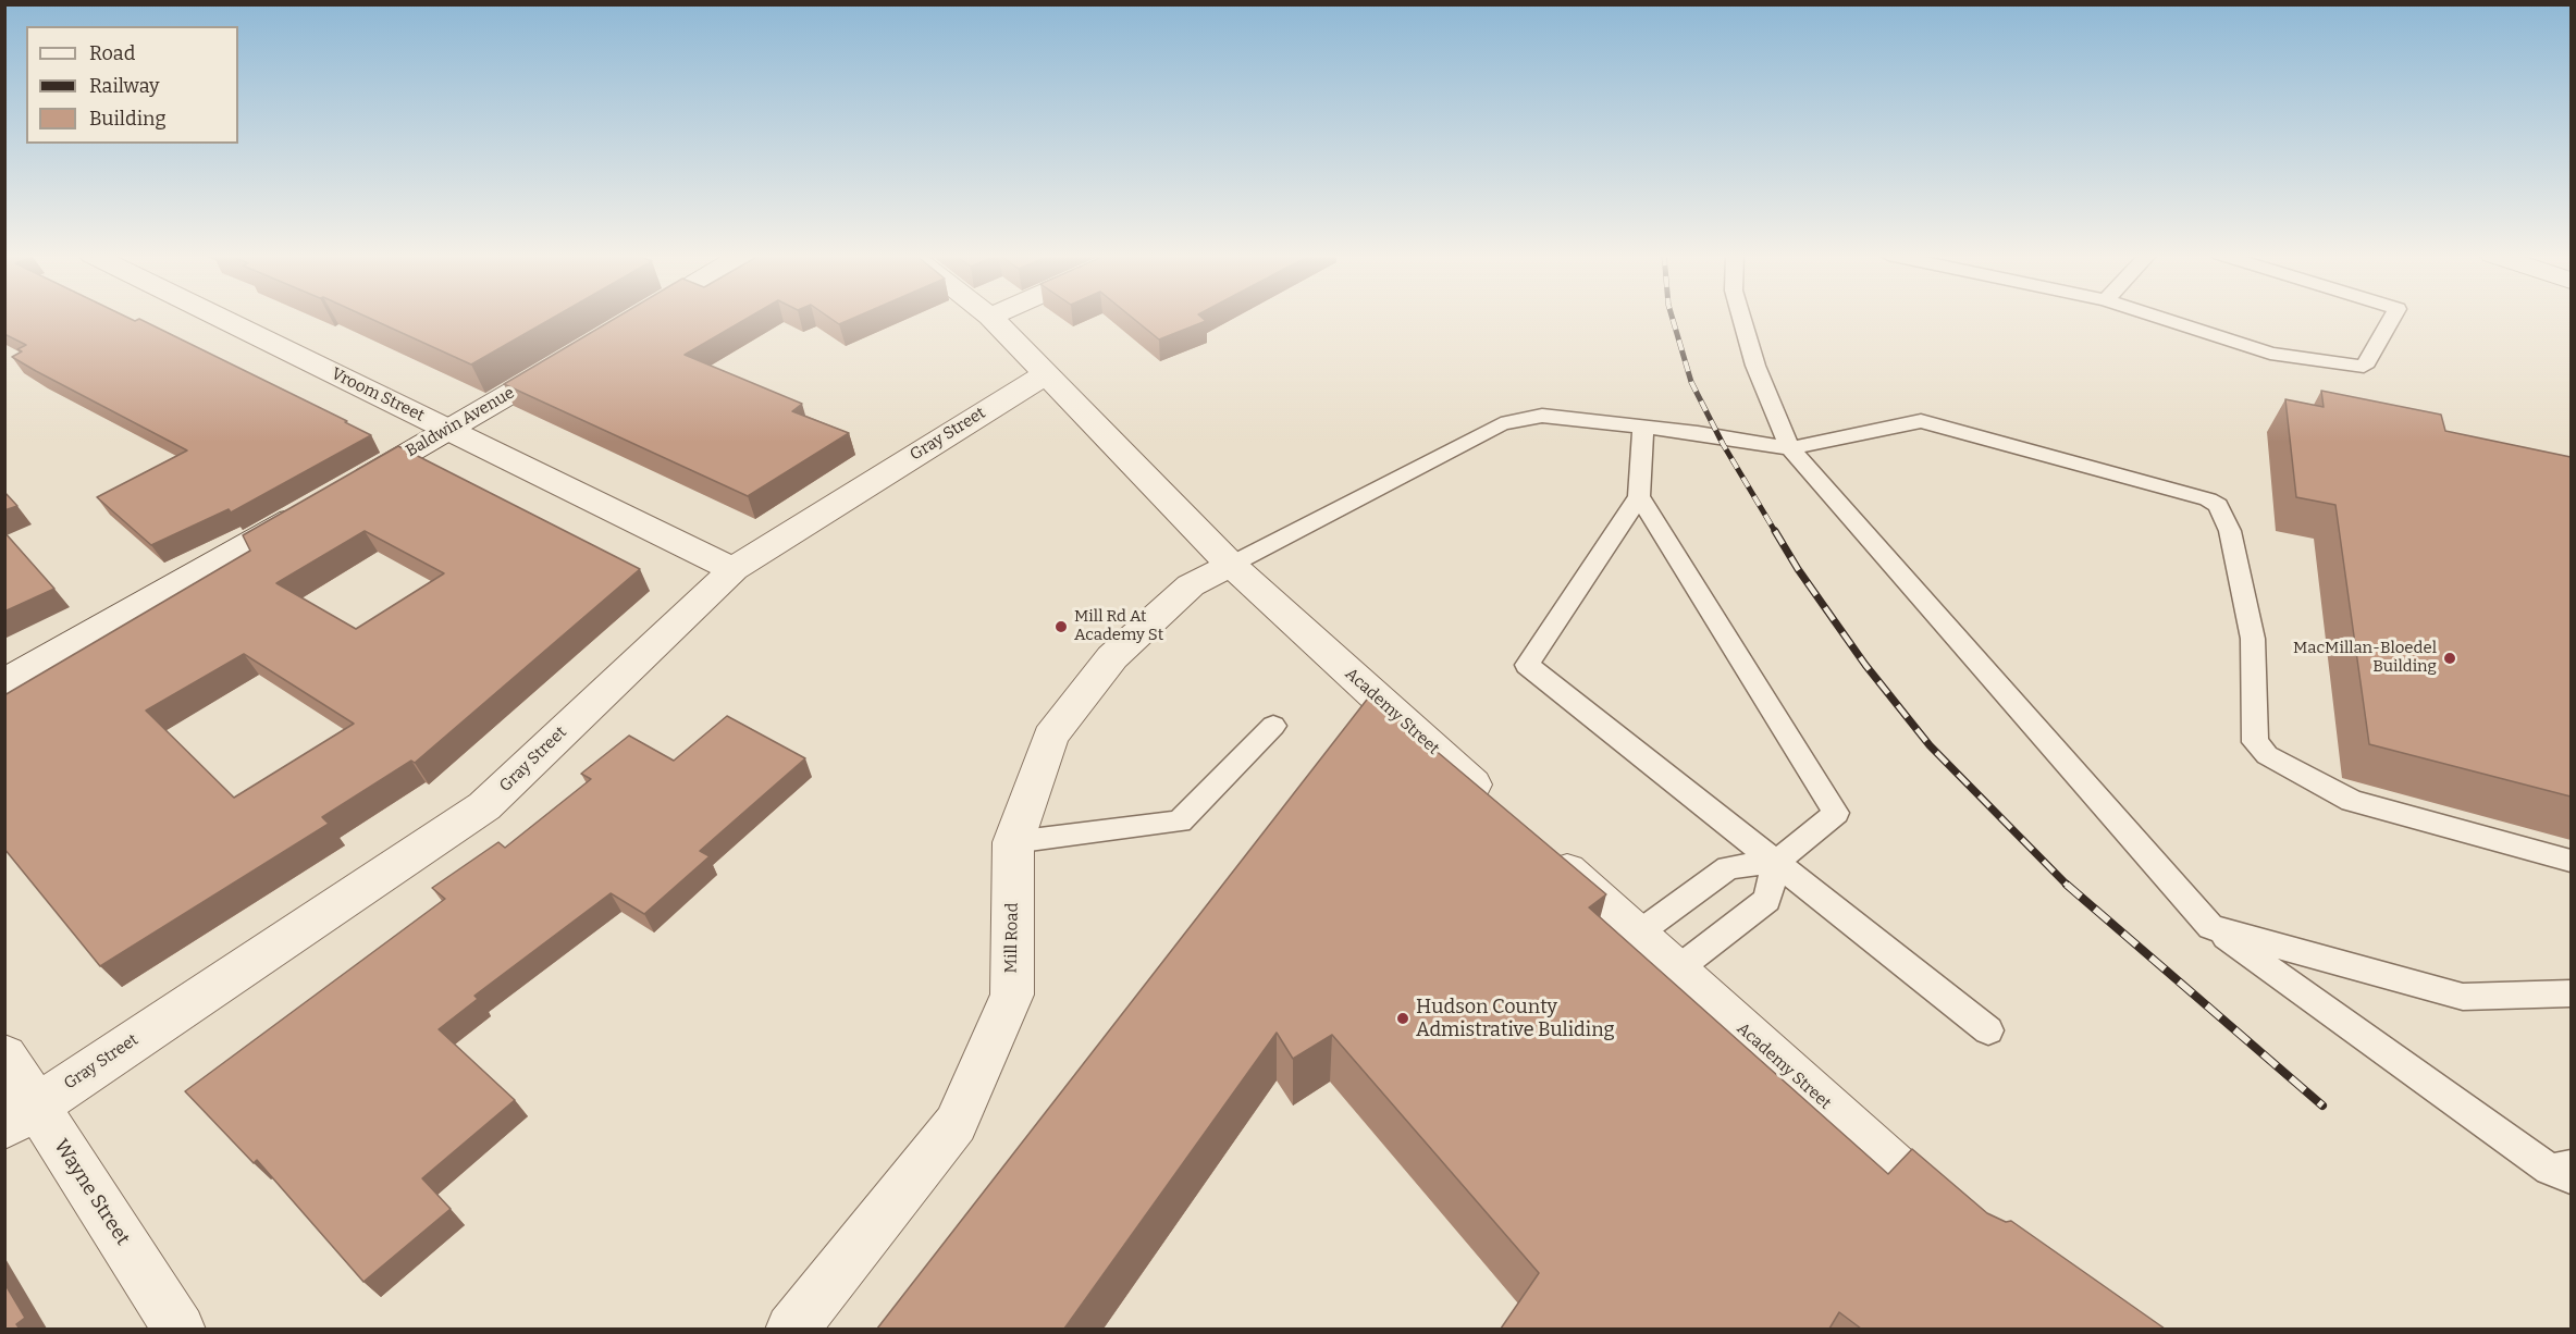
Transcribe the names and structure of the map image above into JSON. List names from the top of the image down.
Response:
{
  "streets": {
    "street": [
      "Vroom Street",
      "Baldwin Avenue",
      "Gray Street",
      "Academy Street",
      "Mill Road",
      "Wayne Street"
    ]
  },
  "crossings": [
    ["Vroom Street", "Baldwin Avenue"],
    ["Vroom Street", "Gray Street"],
    ["Gray Street", "Academy Street"],
    ["Gray Street", "Wayne Street"],
    ["Academy Street", "Mill Road"]
  ],
  "places": ["Mill Rd At Academy St", "MacMillan-Bloedel Building", "Hudson County Admistrative Buliding"],
  "legend": ["Road", "Railway", "Building"]
}
